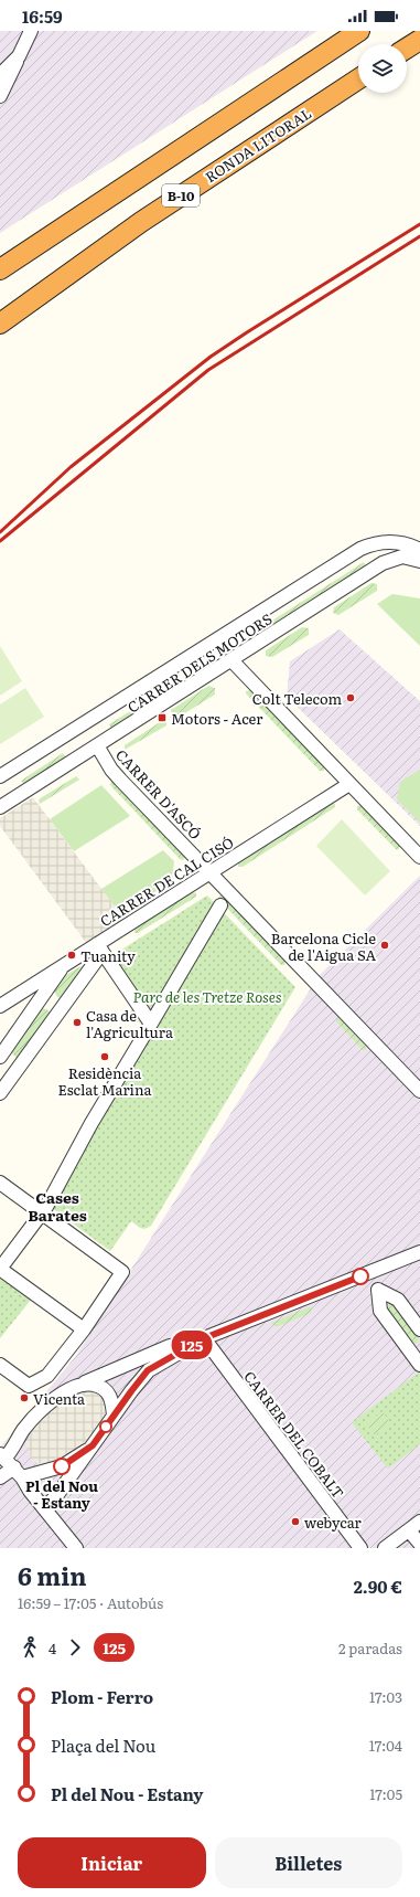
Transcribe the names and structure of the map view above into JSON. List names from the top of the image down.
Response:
{
  "streets": {
    "highway": ["RONDA LITORAL", "B-10"],
    "street": [
      "CARRER DELS MOTORS",
      "CARRER D'ASCÓ",
      "CARRER DE CAL CISÓ",
      "CARRER DEL COBALT"
    ]
  },
  "crossings": [
    ["CARRER DELS MOTORS", "CARRER D'ASCÓ"],
    ["CARRER D'ASCÓ", "CARRER DE CAL CISÓ"]
  ],
  "districts": ["Cases Barates"],
  "parks": ["Parc de les Tretze Roses"],
  "places": {
    "other": [
      "Colt Telecom",
      "Barcelona Cicle de l'Aigua SA",
      "Tuanity",
      "Casa de l'Agricultura",
      "Residència Esclat Marina",
      "Vicenta",
      "Pl del Nou - Estany",
      "webycar"
    ],
    "transit": ["Motors - Acer"]
  },
  "lines": ["bus line 125"],
  "page": {
    "status": "16:59",
    "on_map": "125",
    "heading": ["6 min", "16:59 – 17:05 · Autobús", "2.90 €"],
    "legs": ["4", "125", "2 paradas"],
    "list": [
      {
        "name": "Plom - Ferro",
        "value": "17:03"
      },
      {
        "name": "Plaça del Nou",
        "value": "17:04"
      },
      {
        "name": "Pl del Nou - Estany",
        "value": "17:05"
      }
    ],
    "buttons": ["Iniciar", "Billetes"]
  }
}
